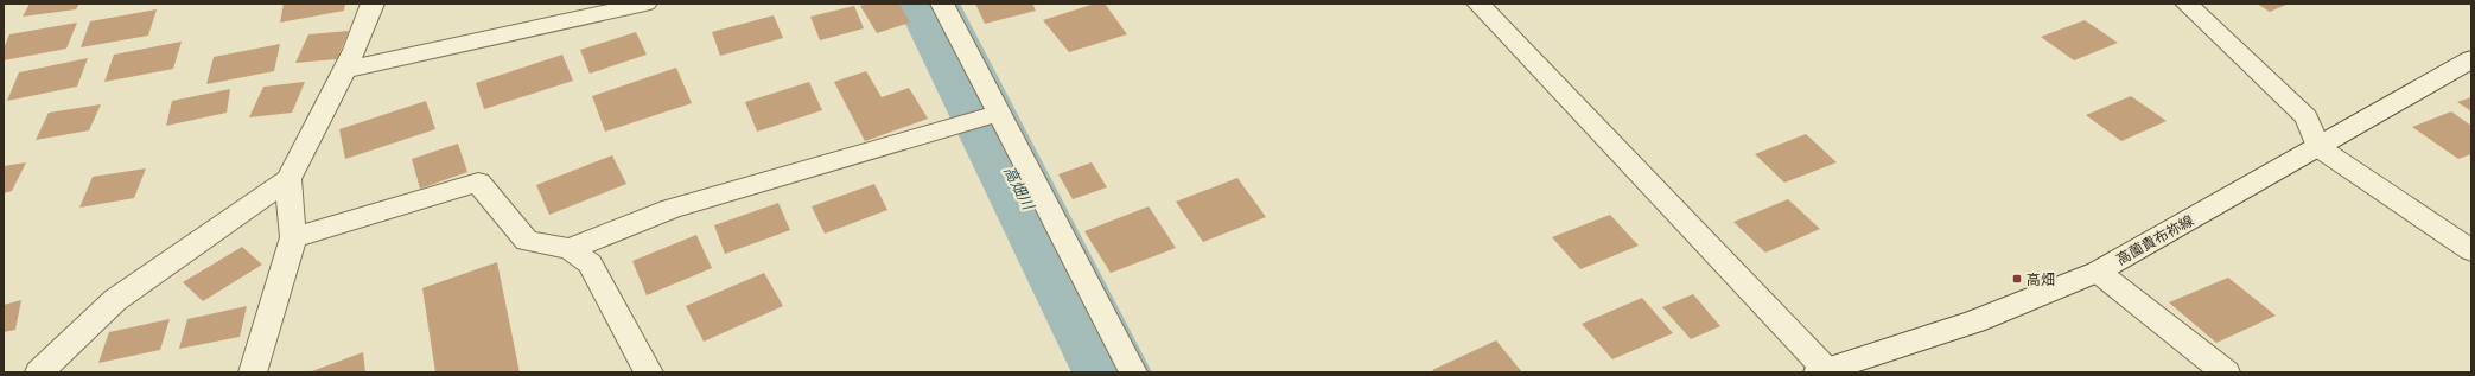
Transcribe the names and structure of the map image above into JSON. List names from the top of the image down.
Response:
{
  "streets": {
    "street": ["高薗貴布祢線"]
  },
  "water": ["高畑川"],
  "places": {
    "transit": ["高畑"]
  }
}
